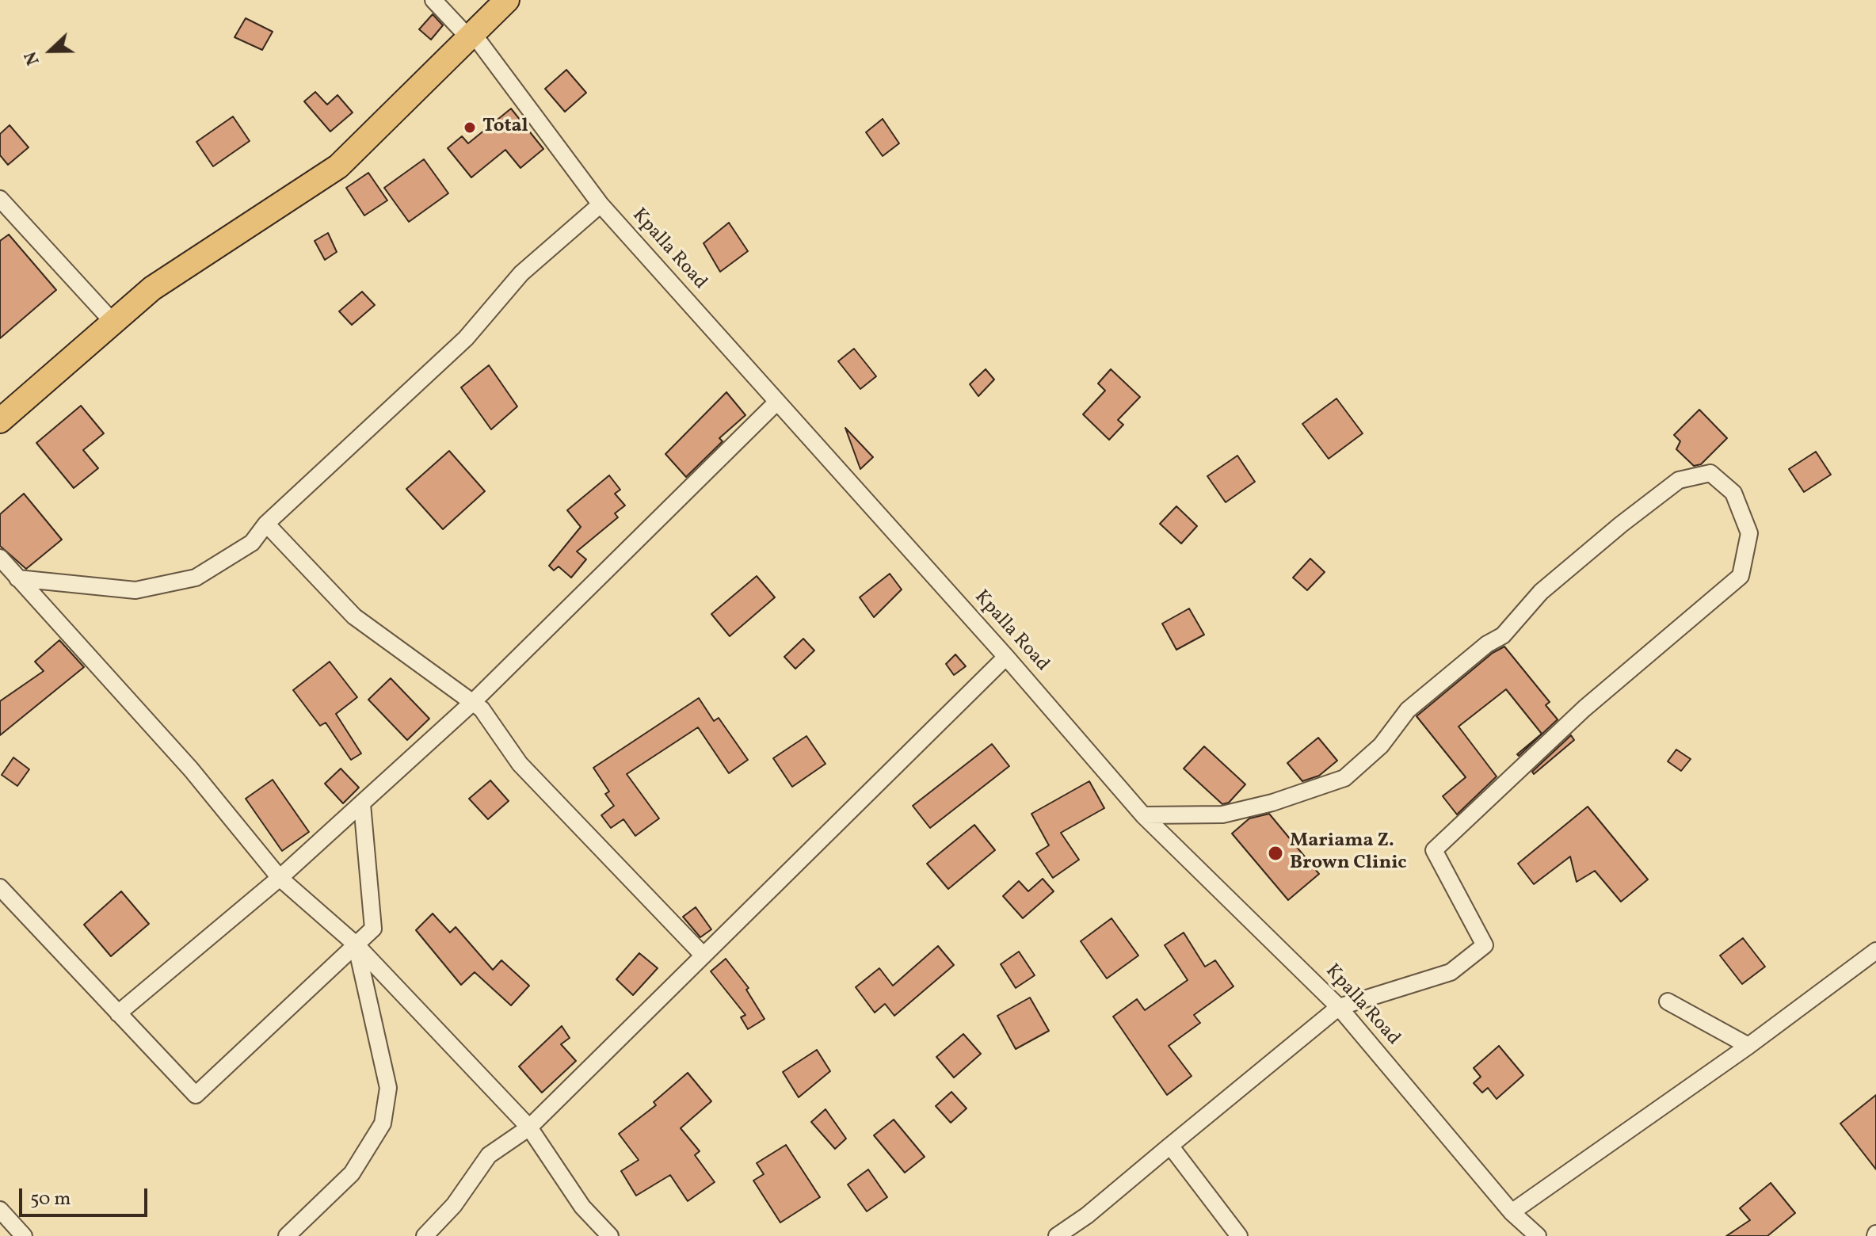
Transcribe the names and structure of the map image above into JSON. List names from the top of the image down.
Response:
{
  "streets": {
    "street": ["Kpalla Road"]
  },
  "places": ["Total", "Mariama Z. Brown Clinic"],
  "scale_bar": "50 m",
  "north": "left"
}
